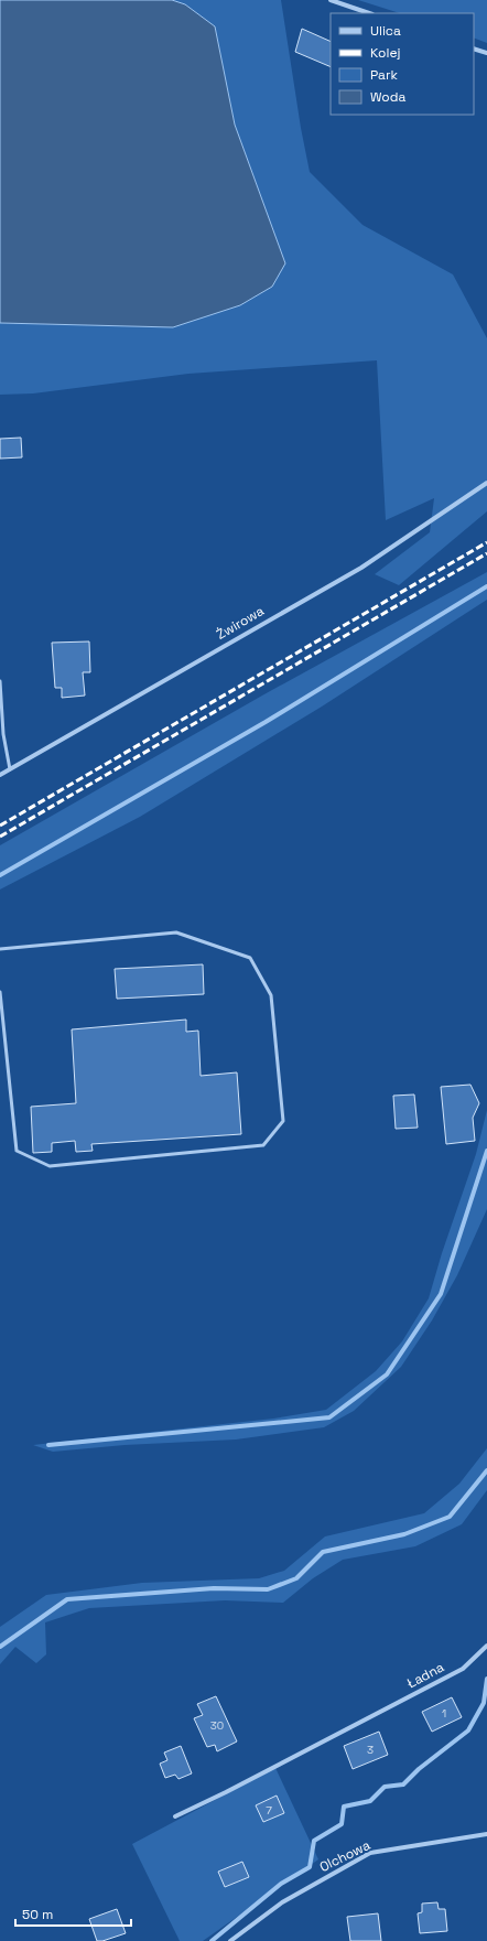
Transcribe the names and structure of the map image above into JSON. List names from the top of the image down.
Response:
{
  "streets": {
    "street": ["Żwirowa", "Ładna", "Olchowa"]
  },
  "house_numbers": [
    "1",
    "30",
    "3",
    "7"
  ],
  "legend": [
    "Ulica",
    "Kolej",
    "Park",
    "Woda"
  ],
  "scale_bar": "50 m"
}
